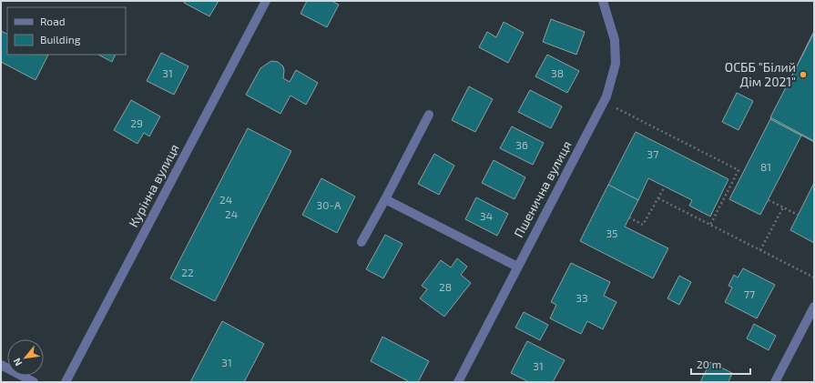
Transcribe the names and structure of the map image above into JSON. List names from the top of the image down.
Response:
{
  "streets": {
    "street": ["Курінна вулиця", "Пшенична вулиця"]
  },
  "places": ["ОСББ \"Білий Дім 2021\""],
  "house_numbers": [
    "31",
    "38",
    "29",
    "36",
    "37",
    "81",
    "24",
    "30-А",
    "24",
    "34",
    "35",
    "22",
    "28",
    "77",
    "33",
    "31",
    "31"
  ],
  "legend": ["Road", "Building"],
  "scale_bar": "20 m",
  "north": "bottom left"
}
